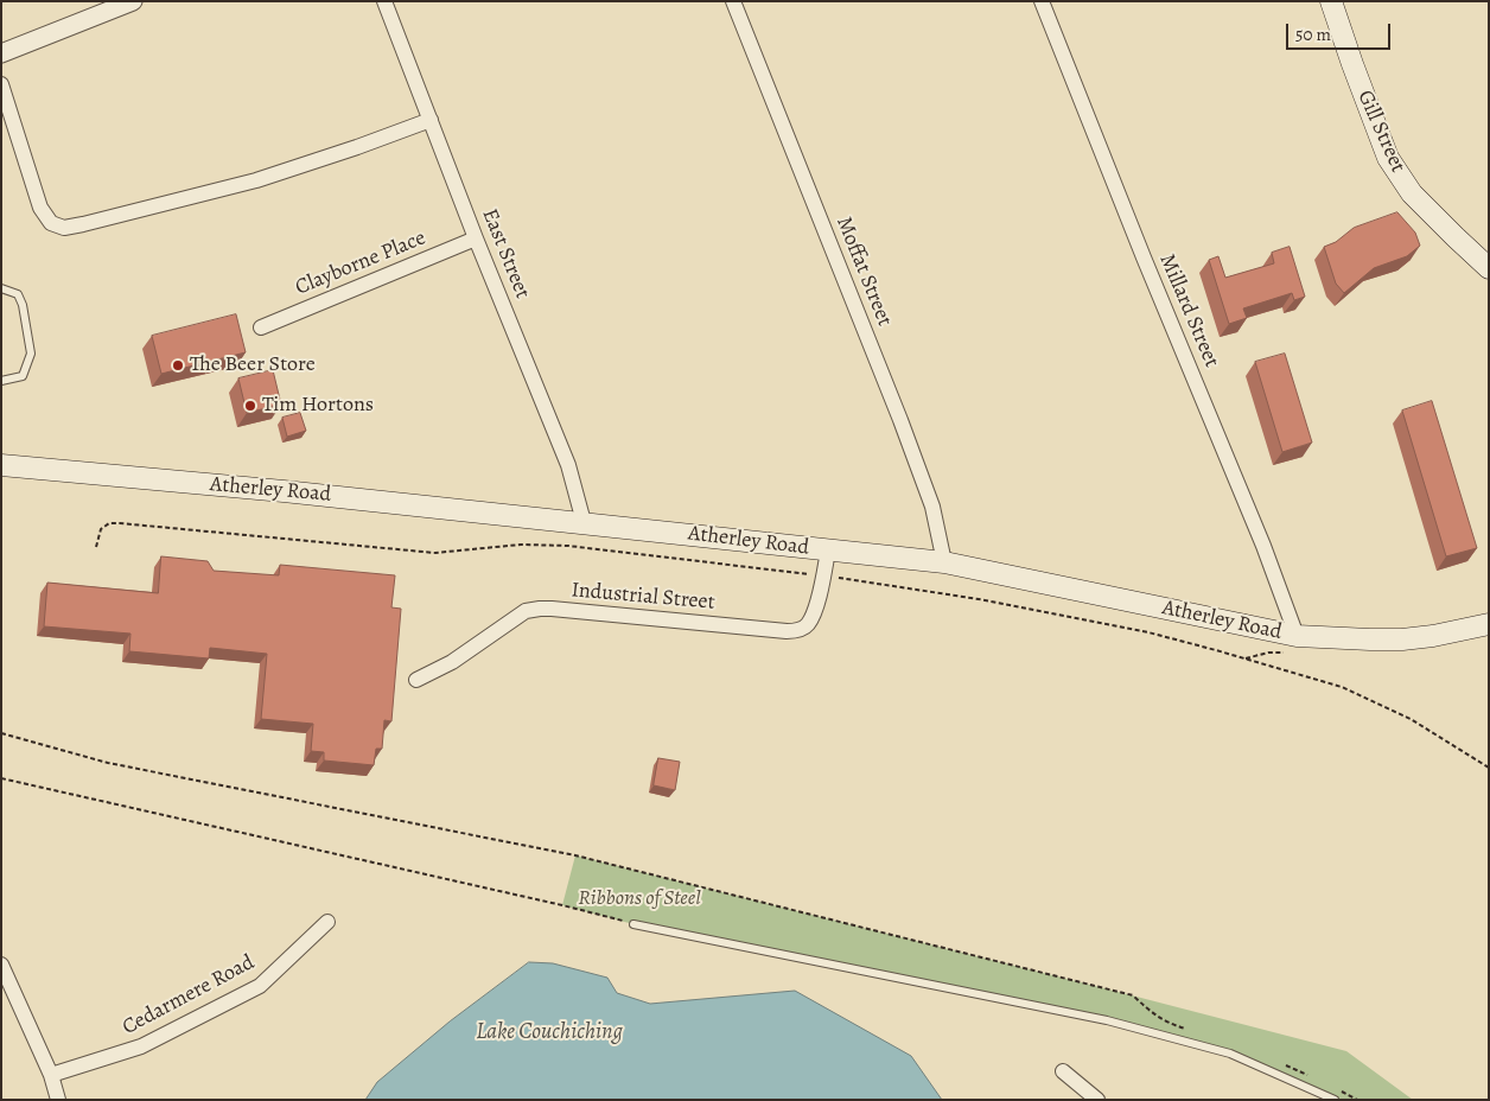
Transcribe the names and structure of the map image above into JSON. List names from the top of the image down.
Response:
{
  "streets": {
    "main road": ["Gill Street", "Atherley Road"],
    "street": [
      "East Street",
      "Clayborne Place",
      "Moffat Street",
      "Millard Street",
      "Industrial Street",
      "Cedarmere Road"
    ]
  },
  "crossings": [
    ["East Street", "Clayborne Place"],
    ["East Street", "Atherley Road"],
    ["Moffat Street", "Atherley Road"],
    ["Millard Street", "Atherley Road"],
    ["Atherley Road", "Industrial Street"]
  ],
  "water": ["Lake Couchiching"],
  "parks": ["Ribbons of Steel"],
  "places": ["The Beer Store", "Tim Hortons"],
  "scale_bar": "50 m"
}
